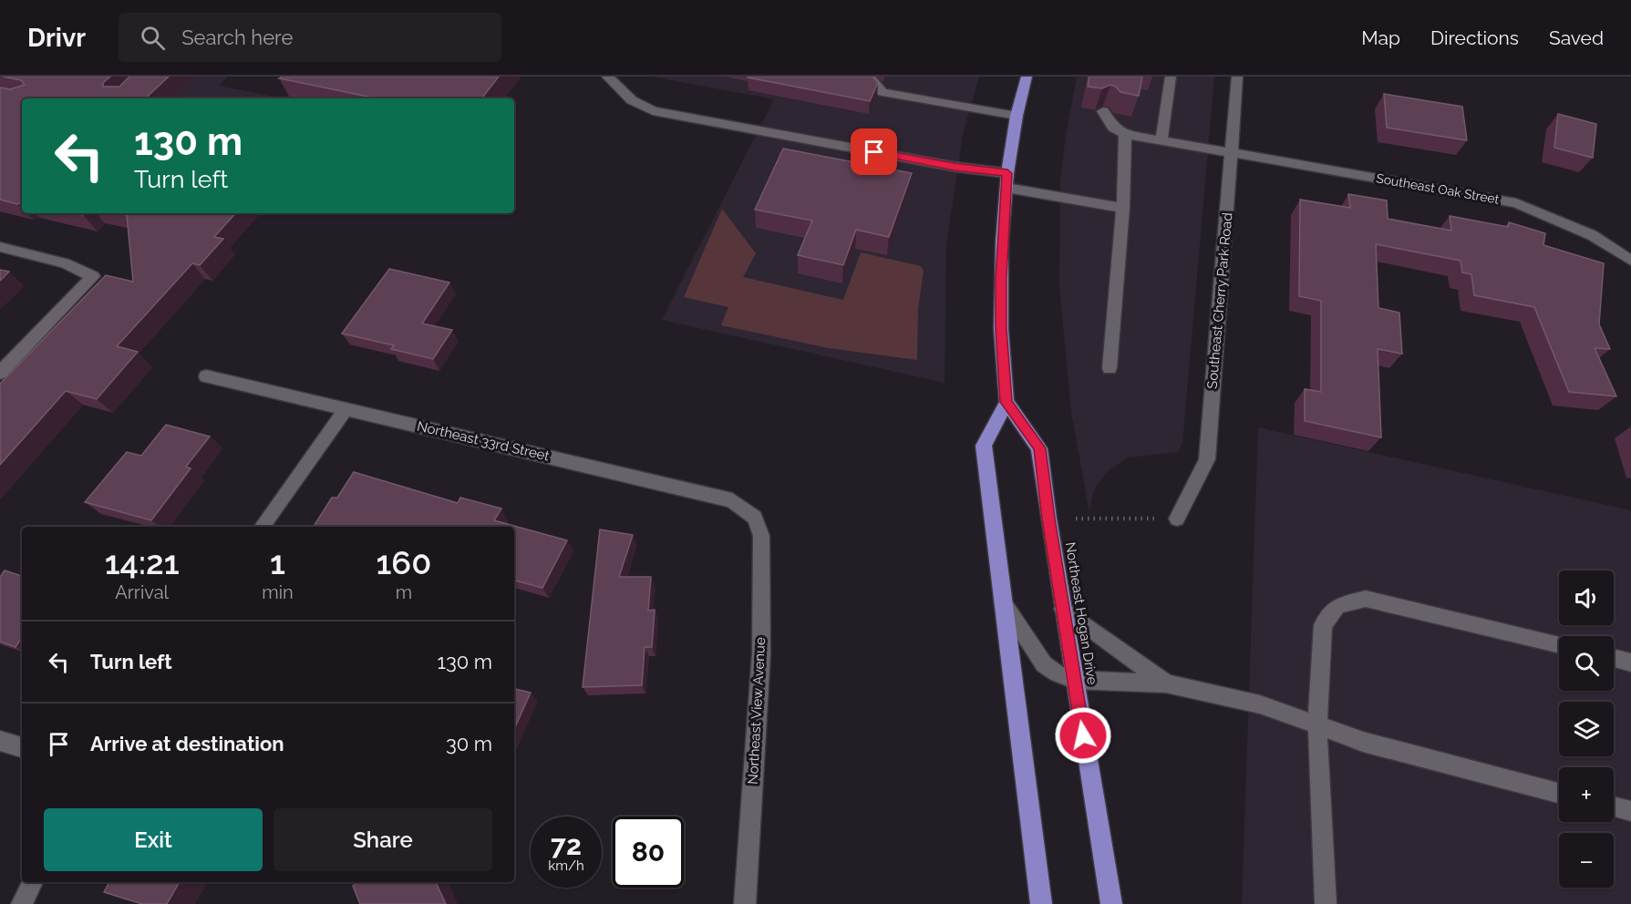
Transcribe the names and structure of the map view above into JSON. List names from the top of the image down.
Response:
{
  "streets": {
    "highway": ["Northeast Hogan Drive"],
    "street": [
      "Southeast Oak Street",
      "Southeast Cherry Park Road",
      "Northeast 33rd Street",
      "Northeast View Avenue"
    ]
  },
  "crossings": [
    ["Southeast Oak Street", "Southeast Cherry Park Road"],
    ["Northeast 33rd Street", "Northeast View Avenue"]
  ],
  "page": {
    "header": "Drivr",
    "search": "Search here",
    "nav": ["Map", "Directions", "Saved"],
    "turn": ["130 m", "Turn left"],
    "eta": [
      "14:21",
      "Arrival",
      "1",
      "min",
      "160",
      "m"
    ],
    "map_buttons": ["+", "−"],
    "list": [
      {
        "name": "Turn left",
        "value": "130 m"
      },
      {
        "name": "Arrive at destination",
        "value": "30 m"
      }
    ],
    "buttons": ["Exit", "Share"],
    "speed": "72 km/h",
    "limit": "80"
  }
}
